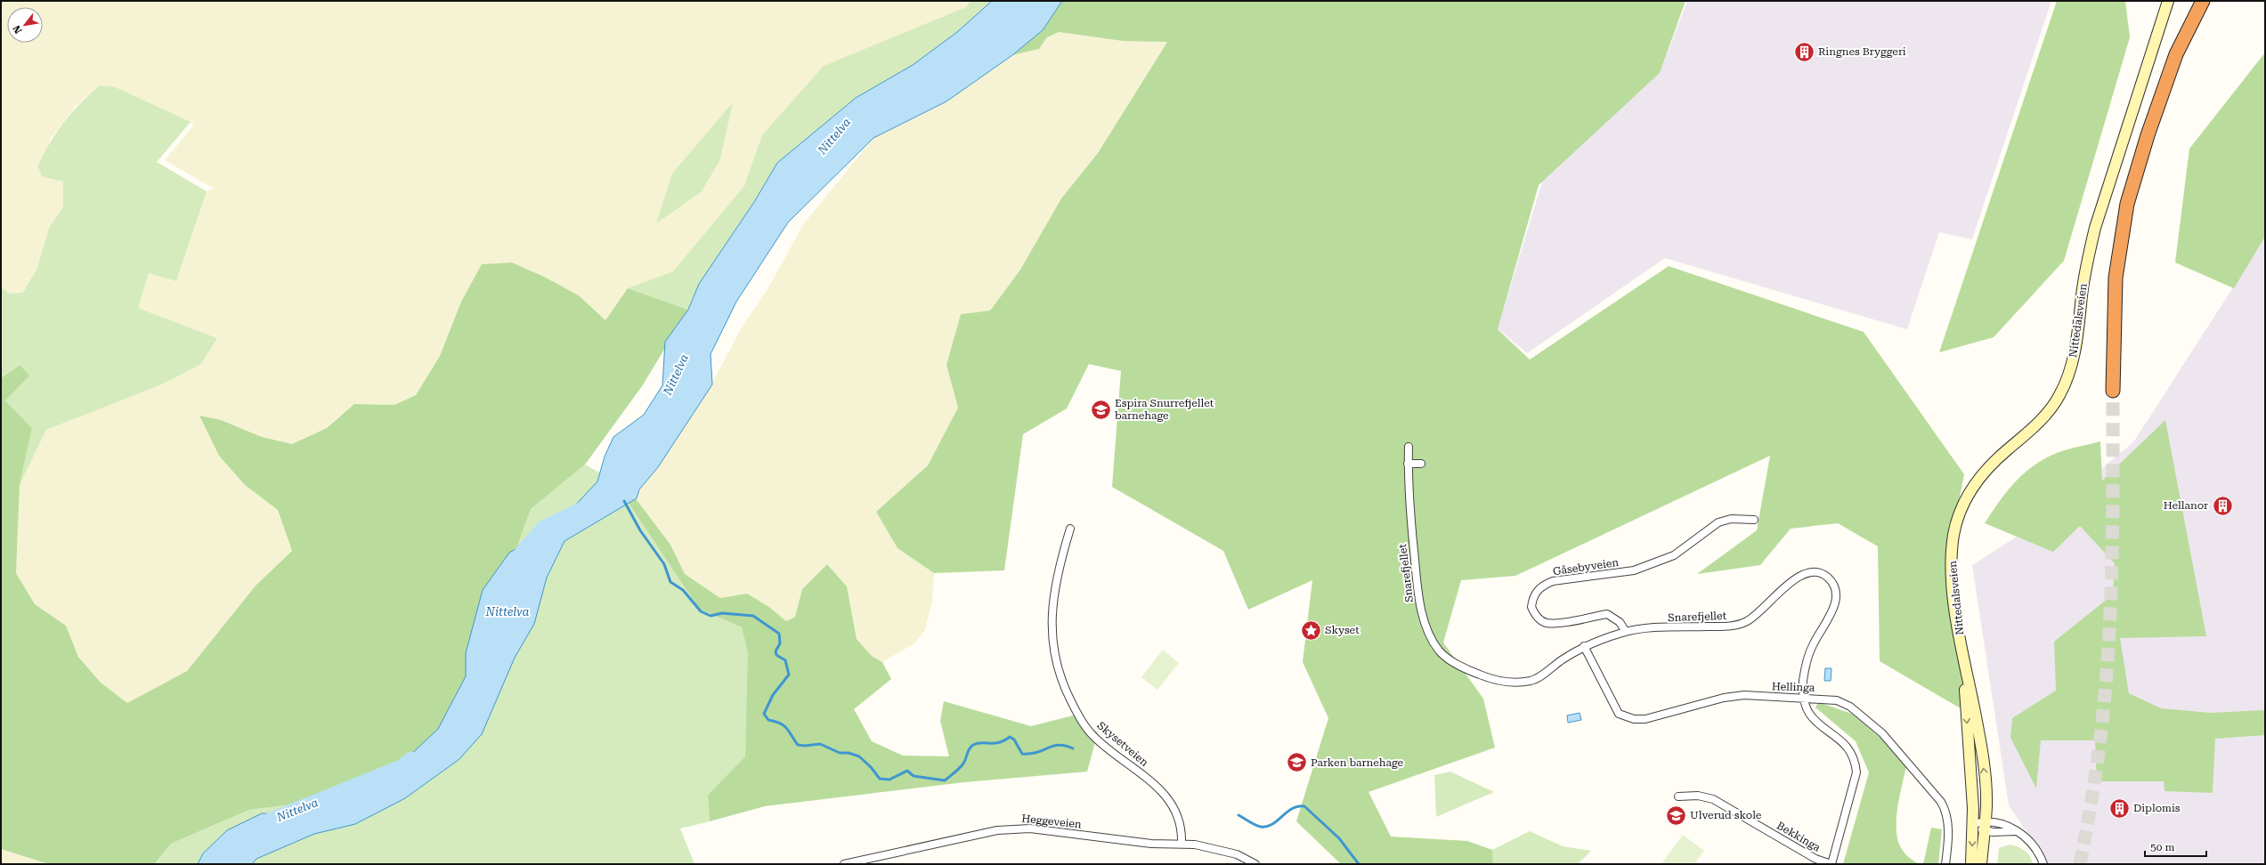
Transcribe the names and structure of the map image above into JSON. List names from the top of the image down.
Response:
{
  "streets": {
    "main road": ["Nittedalsveien"],
    "street": [
      "Gåsebyveien",
      "Snarefjellet",
      "Hellinga",
      "Skysetveien",
      "Heggeveien",
      "Bekkinga"
    ]
  },
  "crossings": [
    ["Gåsebyveien", "Snarefjellet"],
    ["Snarefjellet", "Hellinga"],
    ["Snarefjellet", "Bekkinga"],
    ["Skysetveien", "Heggeveien"]
  ],
  "water": ["Nittelva"],
  "places": {
    "building": ["Ringnes Bryggeri", "Hellanor", "Diplomis"],
    "school or university": ["Espira Snurrefjellet barnehage", "Parken barnehage", "Ulverud skole"],
    "place": ["Skyset"]
  },
  "scale_bar": "50 m",
  "north": "bottom left"
}
